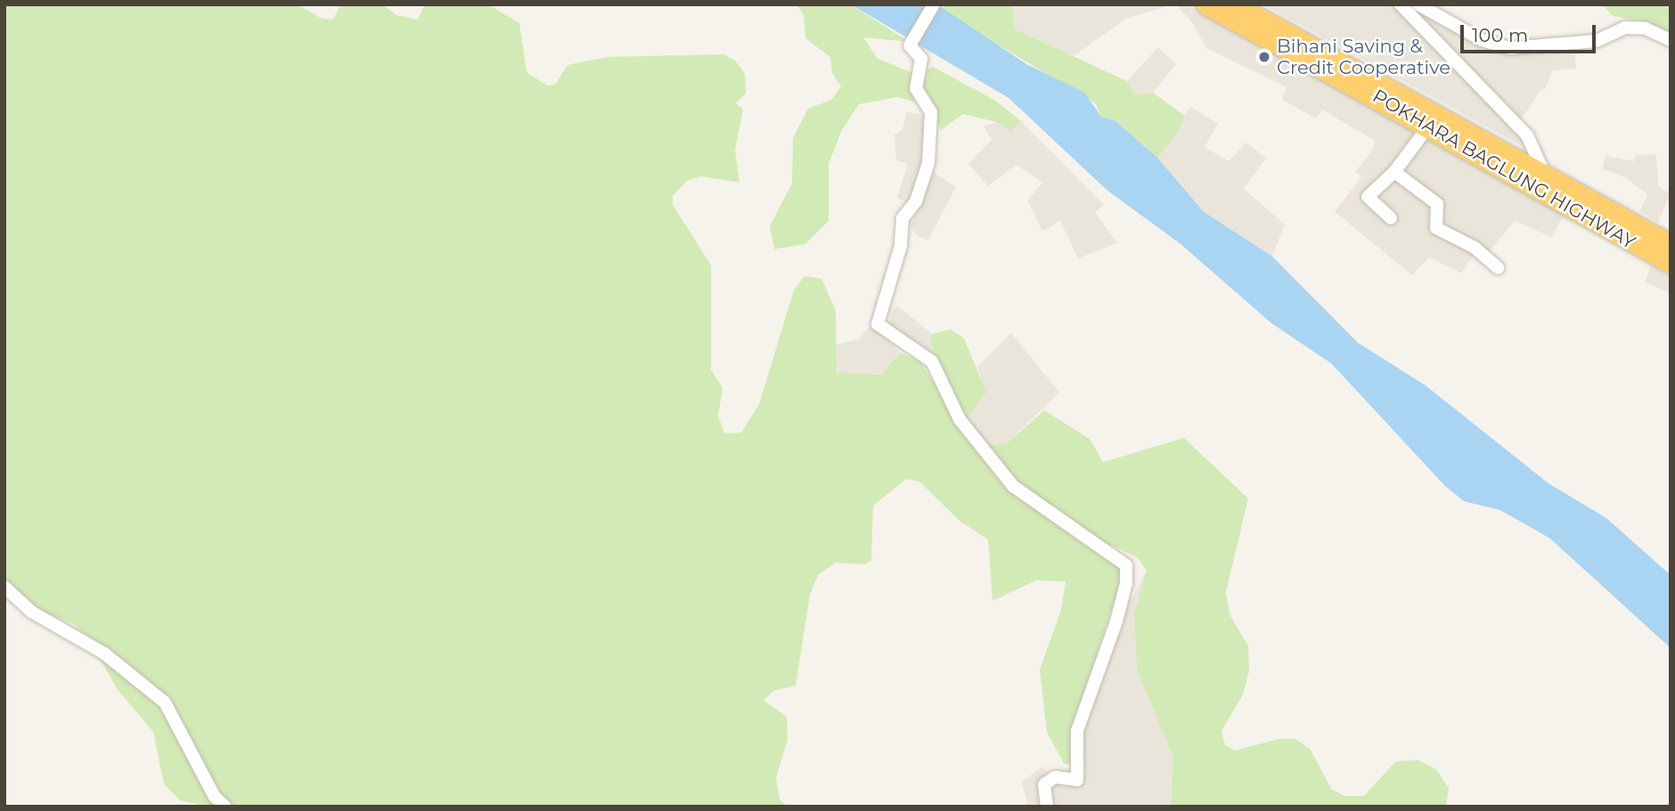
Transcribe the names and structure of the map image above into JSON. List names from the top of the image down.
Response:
{
  "streets": {
    "highway": ["POKHARA BAGLUNG HIGHWAY"]
  },
  "places": ["Bihani Saving & Credit Cooperative"],
  "scale_bar": "100 m"
}
